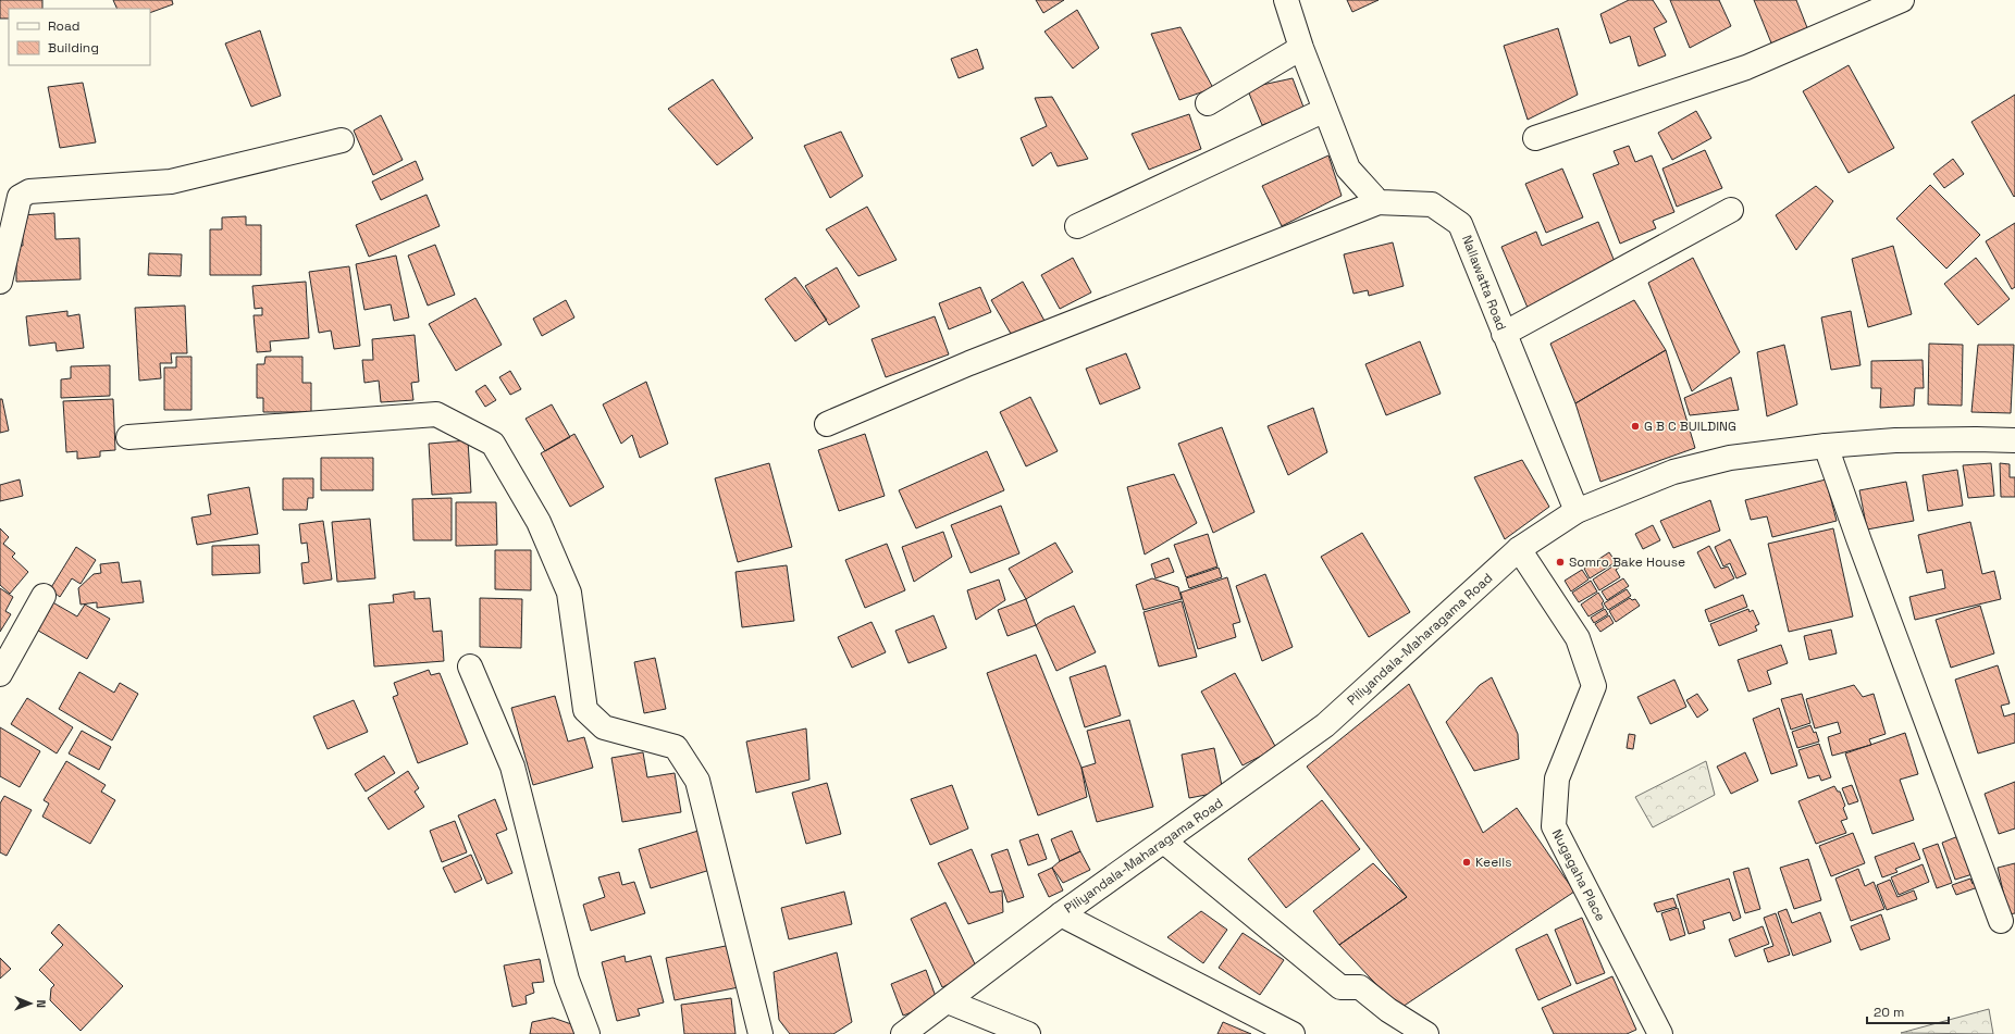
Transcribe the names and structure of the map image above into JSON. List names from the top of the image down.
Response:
{
  "streets": {
    "street": ["Nallawatta Road", "Piliyandala-Maharagama Road", "Nugagaha Place"]
  },
  "crossings": [
    ["Nallawatta Road", "Piliyandala-Maharagama Road"],
    ["Piliyandala-Maharagama Road", "Nugagaha Place"]
  ],
  "places": ["G B C BUILDING", "Somro Bake House", "Keells"],
  "legend": ["Road", "Building"],
  "scale_bar": "20 m",
  "north": "right"
}
